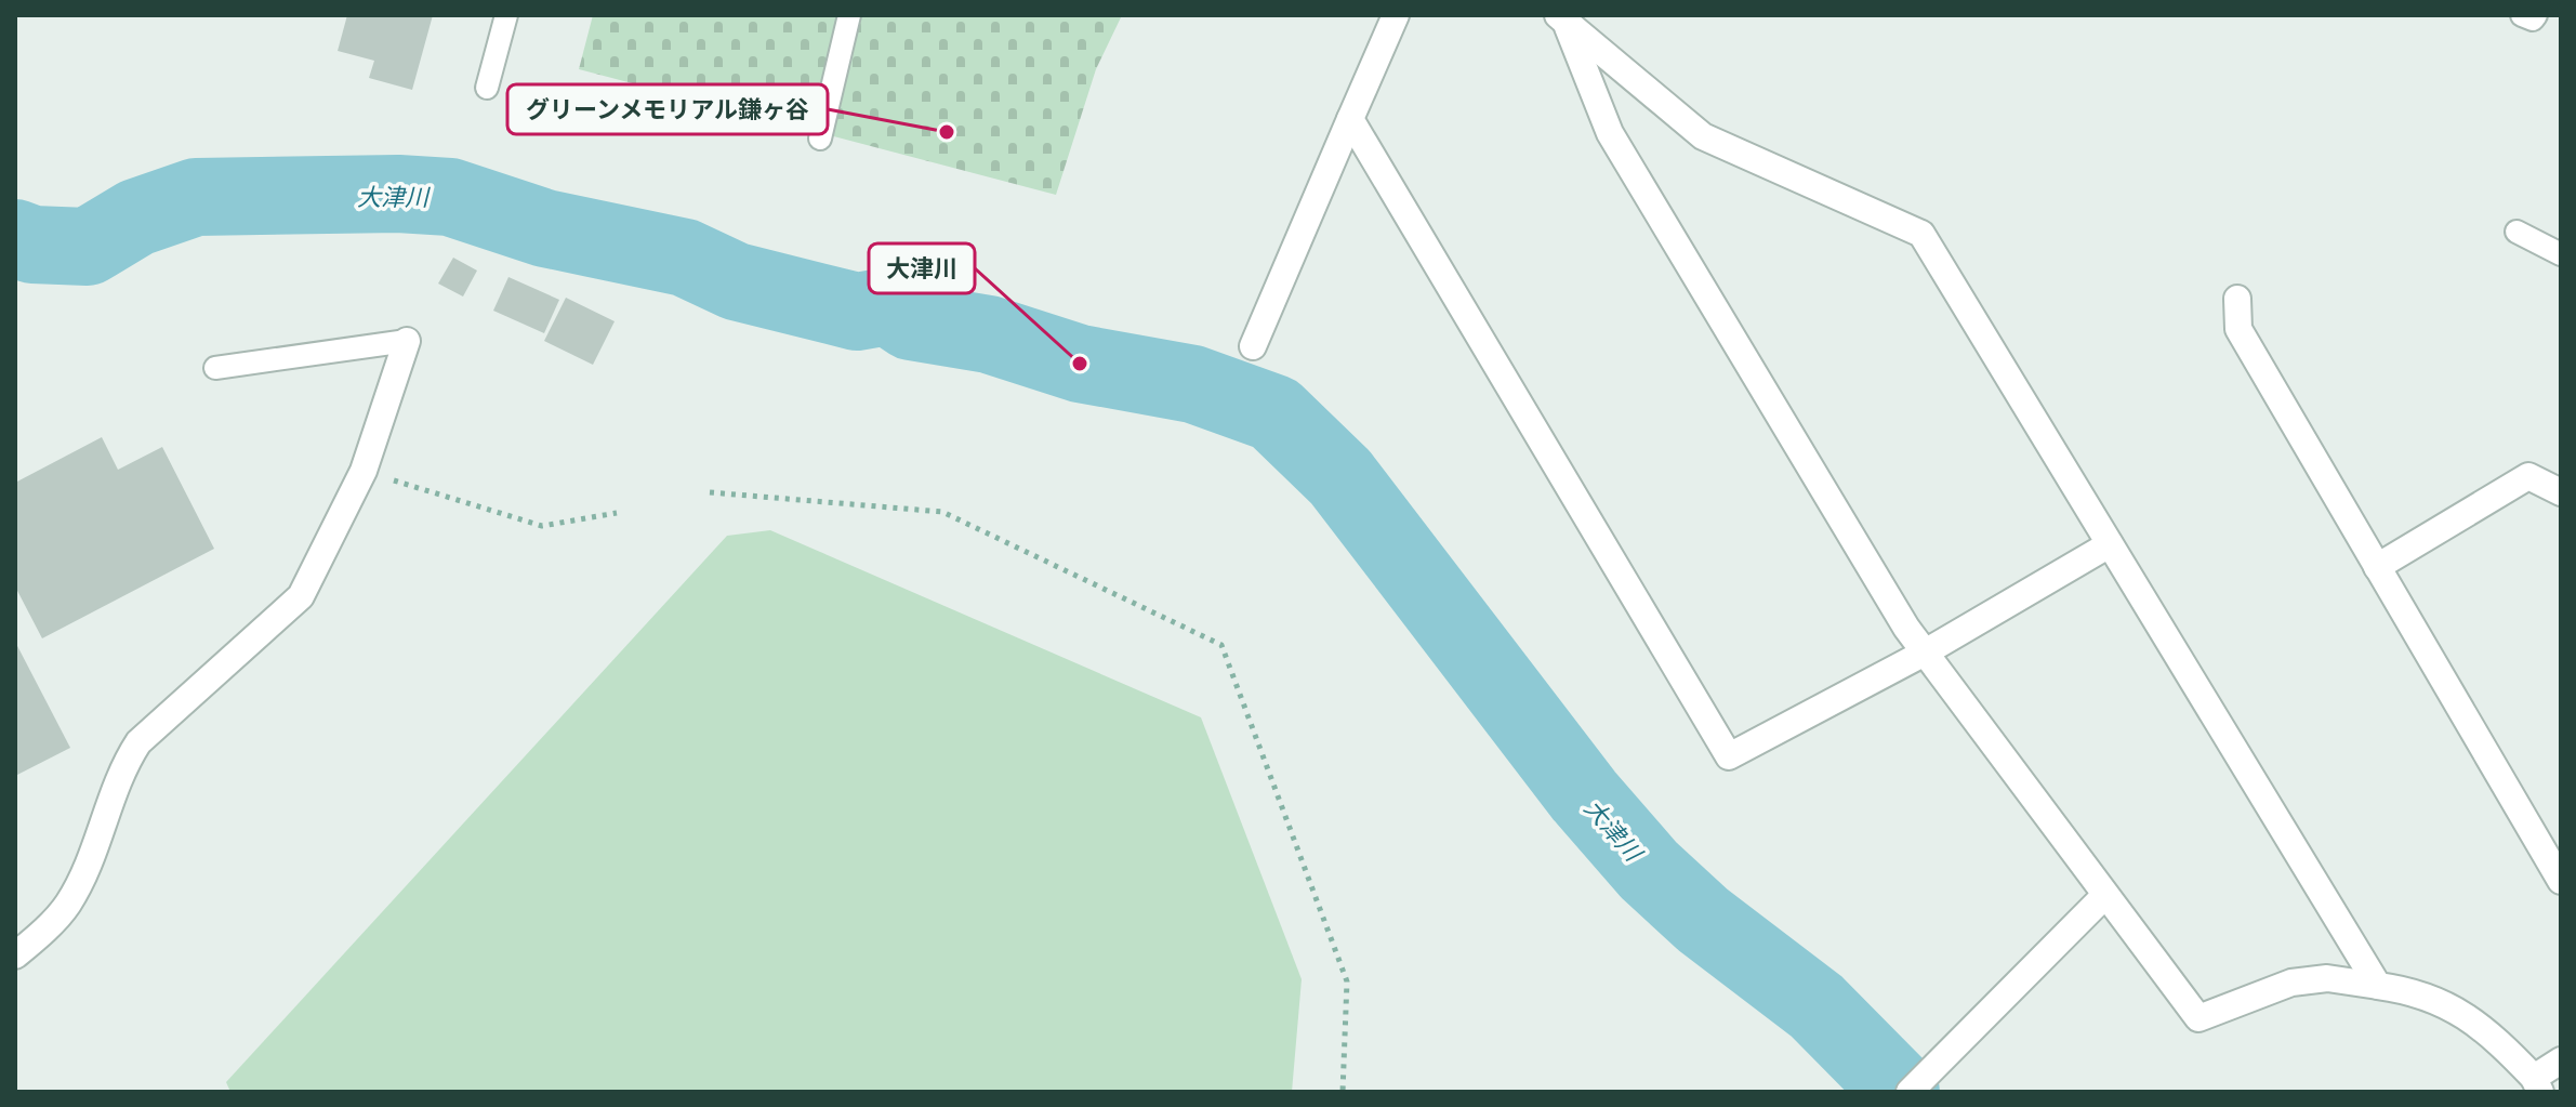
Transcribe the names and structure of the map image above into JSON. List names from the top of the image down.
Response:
{
  "water": ["大津川"],
  "places": ["グリーンメモリアル鎌ヶ谷", "大津川"]
}
